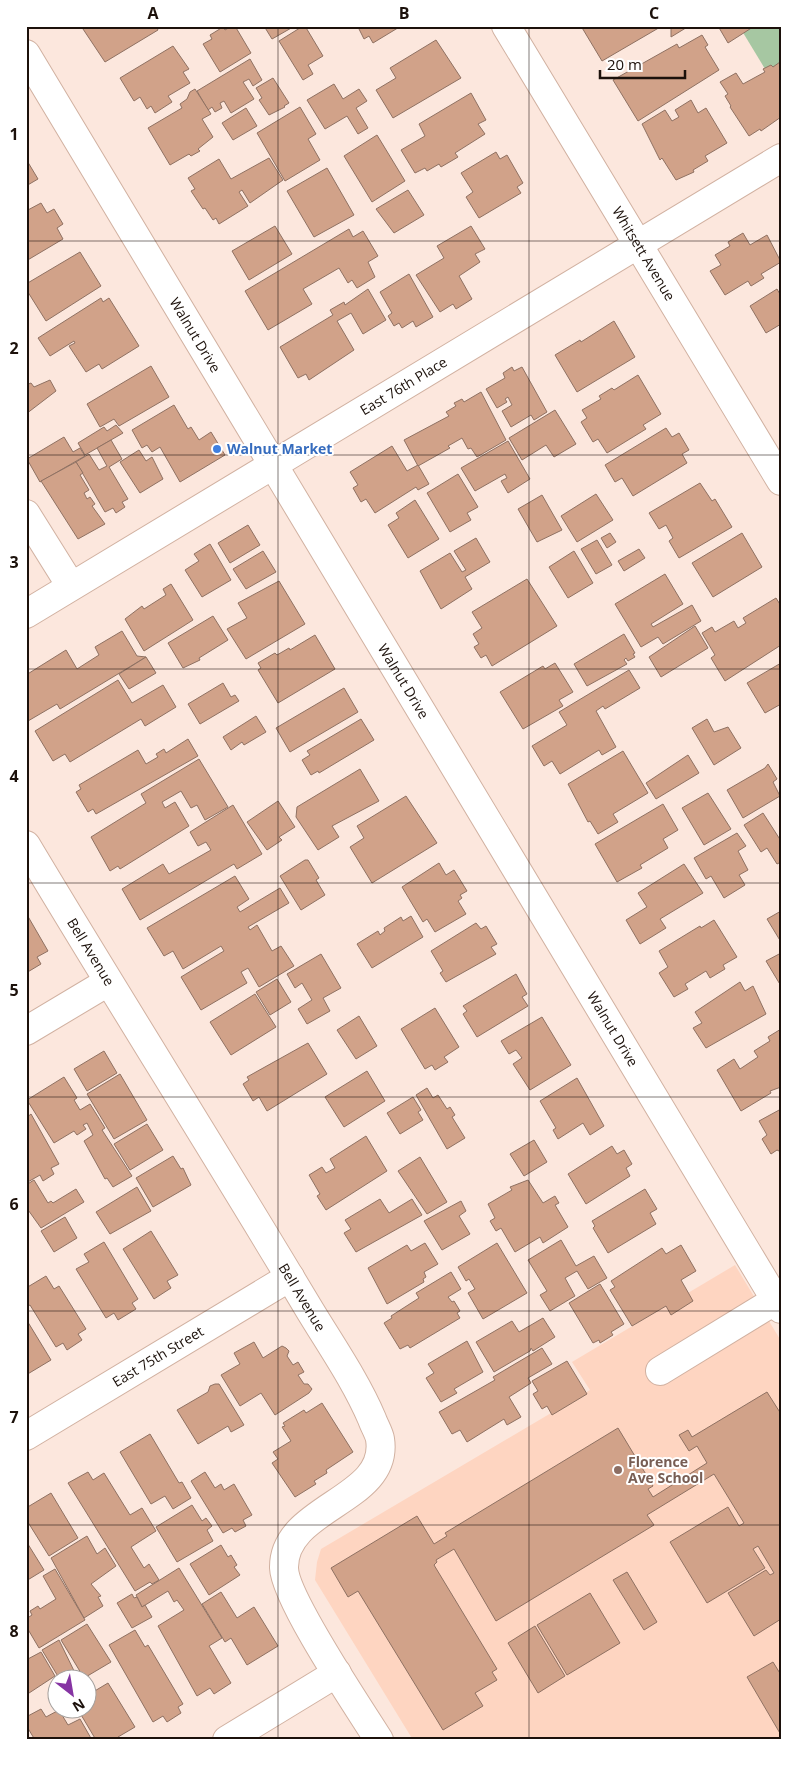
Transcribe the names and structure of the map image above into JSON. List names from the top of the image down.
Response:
{
  "streets": {
    "street": [
      "Whitsett Avenue",
      "Walnut Drive",
      "East 76th Place",
      "Bell Avenue",
      "East 75th Street"
    ]
  },
  "crossings": [
    ["Whitsett Avenue", "East 76th Place"],
    ["Walnut Drive", "East 76th Place"],
    ["Bell Avenue", "East 75th Street"]
  ],
  "places": ["Walnut Market", "Florence Ave School"],
  "scale_bar": "20 m",
  "north": "bottom right",
  "grid": {
    "columns": ["A", "B", "C"],
    "rows": [
      "1",
      "2",
      "3",
      "4",
      "5",
      "6",
      "7",
      "8"
    ]
  }
}
